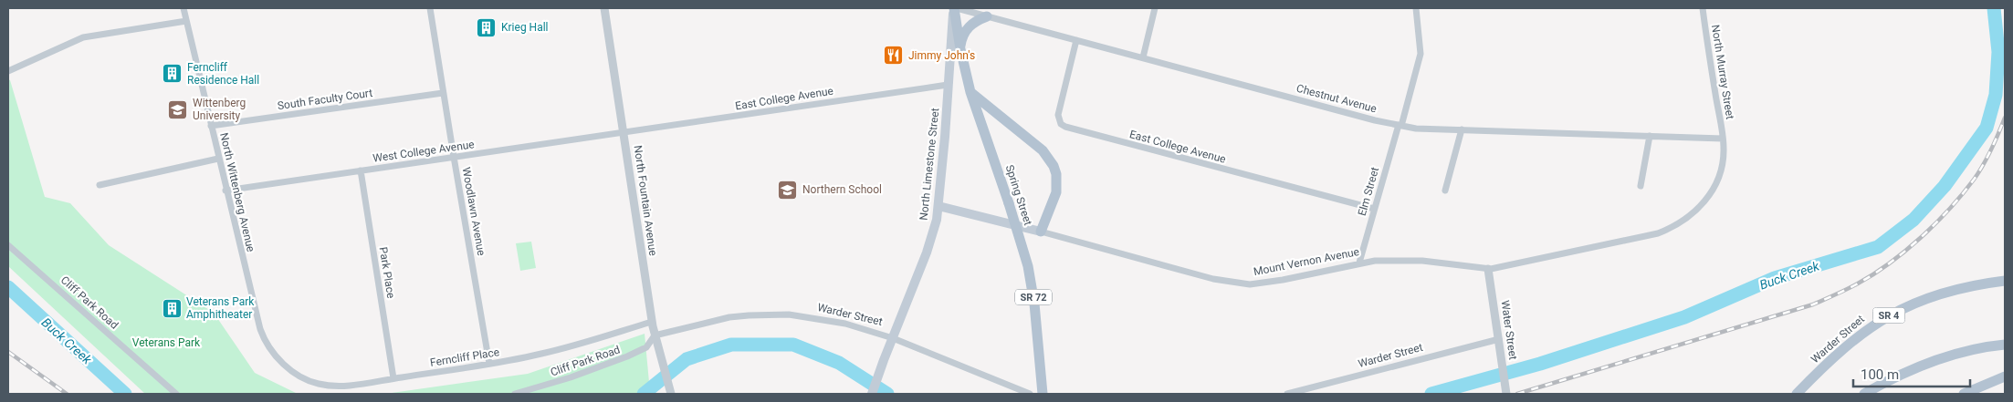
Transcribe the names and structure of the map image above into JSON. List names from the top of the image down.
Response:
{
  "streets": {
    "main road": [
      "North Limestone Street",
      "Spring Street",
      "Mount Vernon Avenue",
      "SR 72",
      "Warder Street",
      "SR 4"
    ],
    "street": [
      "North Murray Street",
      "East College Avenue",
      "Chestnut Avenue",
      "South Faculty Court",
      "West College Avenue",
      "Elm Street",
      "North Wittenberg Avenue",
      "North Fountain Avenue",
      "Woodlawn Avenue",
      "Park Place",
      "Cliff Park Road",
      "Water Street",
      "Ferncliff Place"
    ]
  },
  "crossings": [
    ["North Murray Street", "Chestnut Avenue"],
    ["North Murray Street", "Mount Vernon Avenue"],
    ["East College Avenue", "Chestnut Avenue"],
    ["East College Avenue", "West College Avenue"],
    ["East College Avenue", "North Limestone Street"],
    ["East College Avenue", "Elm Street"],
    ["East College Avenue", "North Fountain Avenue"],
    ["Chestnut Avenue", "North Limestone Street"],
    ["Chestnut Avenue", "Elm Street"],
    ["Chestnut Avenue", "Spring Street"],
    ["South Faculty Court", "North Wittenberg Avenue"],
    ["South Faculty Court", "Woodlawn Avenue"],
    ["West College Avenue", "North Wittenberg Avenue"],
    ["West College Avenue", "North Fountain Avenue"],
    ["West College Avenue", "Woodlawn Avenue"],
    ["West College Avenue", "Park Place"],
    ["North Limestone Street", "Spring Street"],
    ["North Limestone Street", "Mount Vernon Avenue"],
    ["North Limestone Street", "Warder Street"],
    ["Elm Street", "Mount Vernon Avenue"],
    ["North Wittenberg Avenue", "Ferncliff Place"],
    ["North Fountain Avenue", "Cliff Park Road"],
    ["North Fountain Avenue", "Warder Street"],
    ["North Fountain Avenue", "Ferncliff Place"],
    ["Woodlawn Avenue", "Ferncliff Place"],
    ["Mount Vernon Avenue", "Water Street"],
    ["Park Place", "Ferncliff Place"],
    ["Cliff Park Road", "Warder Street"],
    ["Warder Street", "Water Street"]
  ],
  "water": ["Buck Creek"],
  "parks": ["Veterans Park"],
  "places": {
    "building": ["Krieg Hall", "Ferncliff Residence Hall", "Veterans Park Amphitheater"],
    "restaurant": ["Jimmy John's"],
    "school or university": ["Wittenberg University", "Northern School"]
  },
  "scale_bar": "100 m"
}
